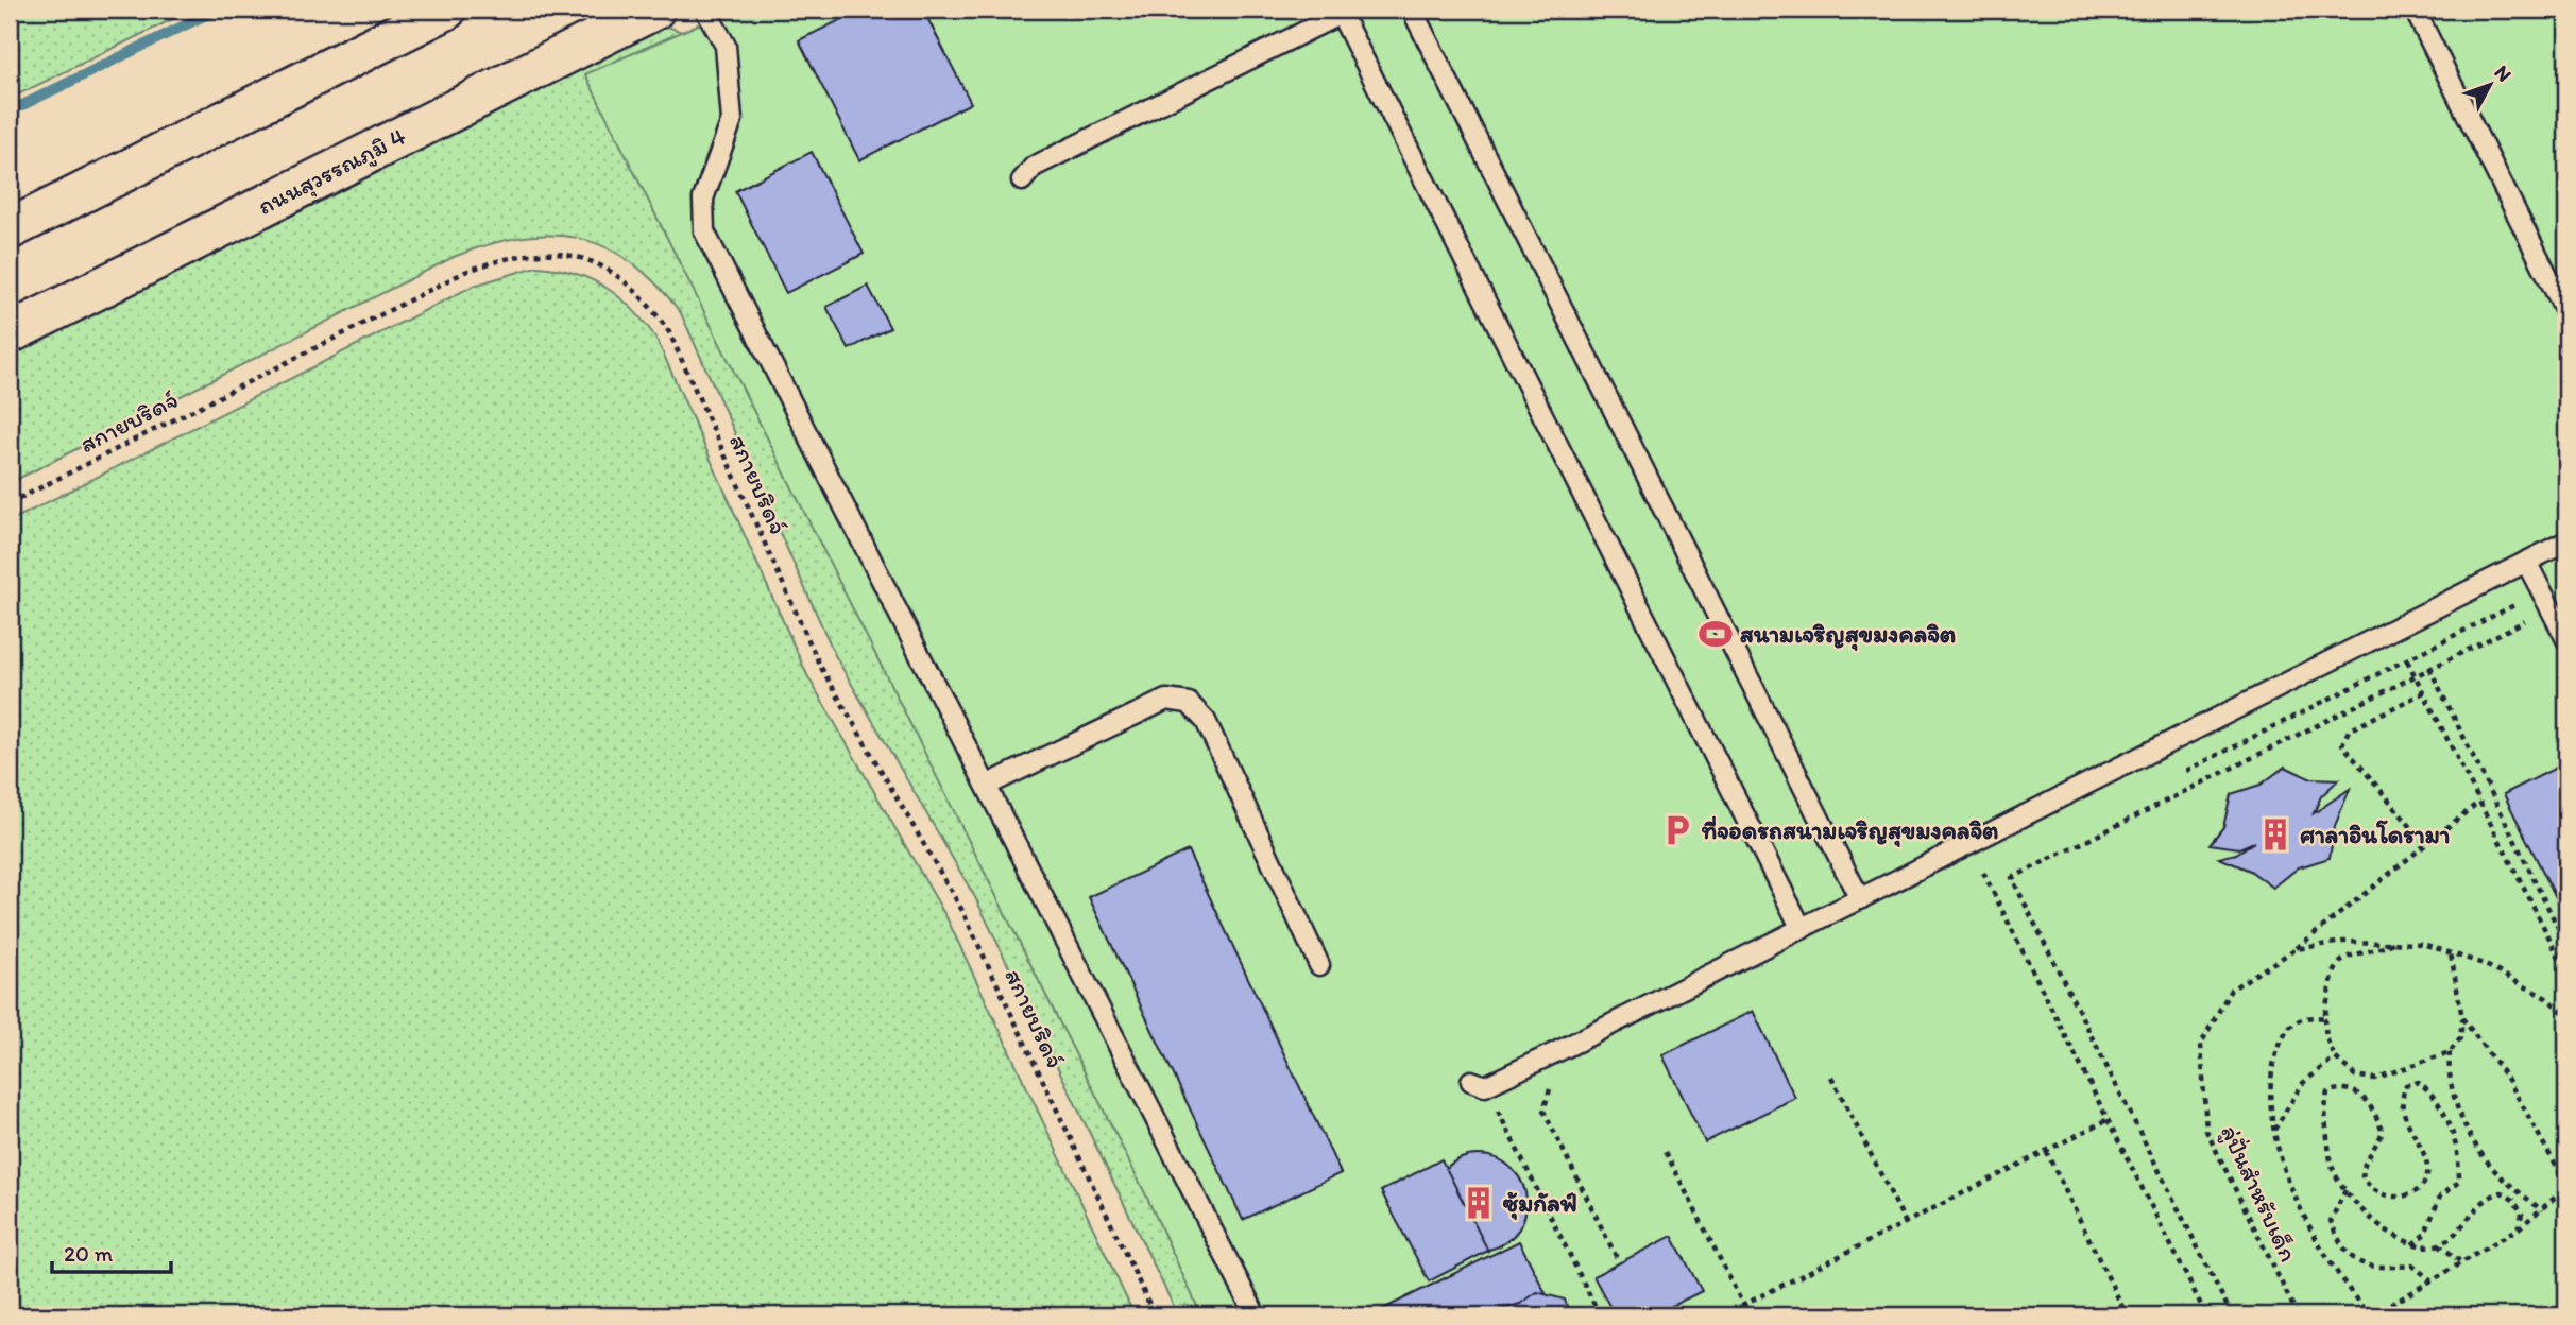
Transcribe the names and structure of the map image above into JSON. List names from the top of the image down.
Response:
{
  "streets": {
    "street": ["ถนนสุวรรณภูมิ 4"],
    "path": ["สกายบริดจ์", "ลู่ปั่นสำหรับเด็ก"]
  },
  "places": {
    "sports": ["สนามเจริญสุขมงคลจิต"],
    "parking": ["ที่จอดรถสนามเจริญสุขมงคลจิต"],
    "building": ["ศาลาอินโดรามา", "ซุ้มกัลฟ์"]
  },
  "scale_bar": "20 m",
  "north": "top right"
}
